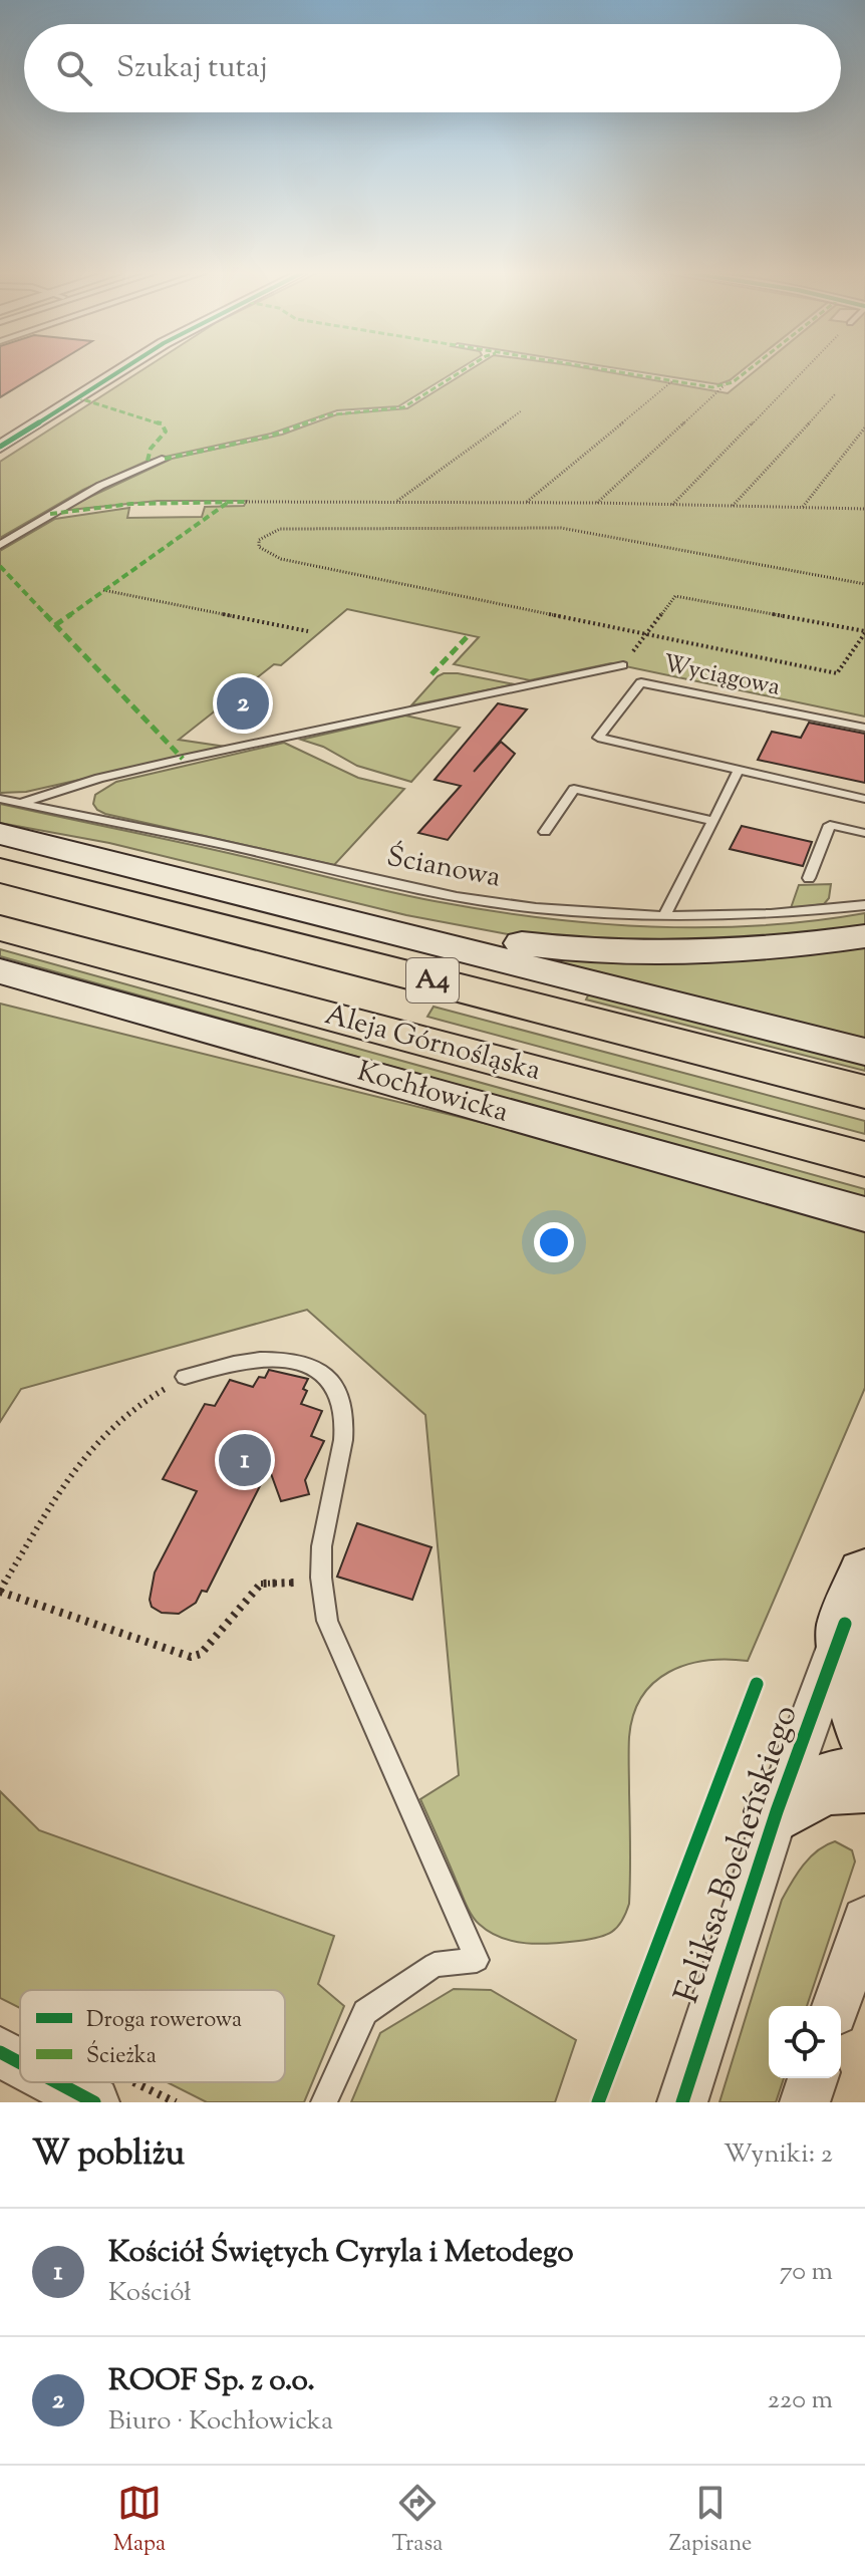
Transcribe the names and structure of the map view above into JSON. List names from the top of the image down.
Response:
{
  "streets": {
    "highway": ["A4", "Aleja Górnośląska"],
    "main road": ["Kochłowicka"],
    "street": ["Feliksa Bocheńskiego"],
    "lane": ["Wyciągowa", "Ścianowa"]
  },
  "legend": ["Droga rowerowa", "Ścieżka"],
  "page": {
    "search": "Szukaj tutaj",
    "pins": ["2", "1"],
    "heading": ["W pobliżu", "Wyniki: 2"],
    "list": [
      {
        "mark": "1",
        "name": "Kościół Świętych Cyryla i Metodego",
        "note": "Kościół",
        "value": "70 m"
      },
      {
        "mark": "2",
        "name": "ROOF Sp. z o.o.",
        "note": "Biuro · Kochłowicka",
        "value": "220 m"
      }
    ],
    "nav": ["Mapa", "Trasa", "Zapisane"]
  }
}
